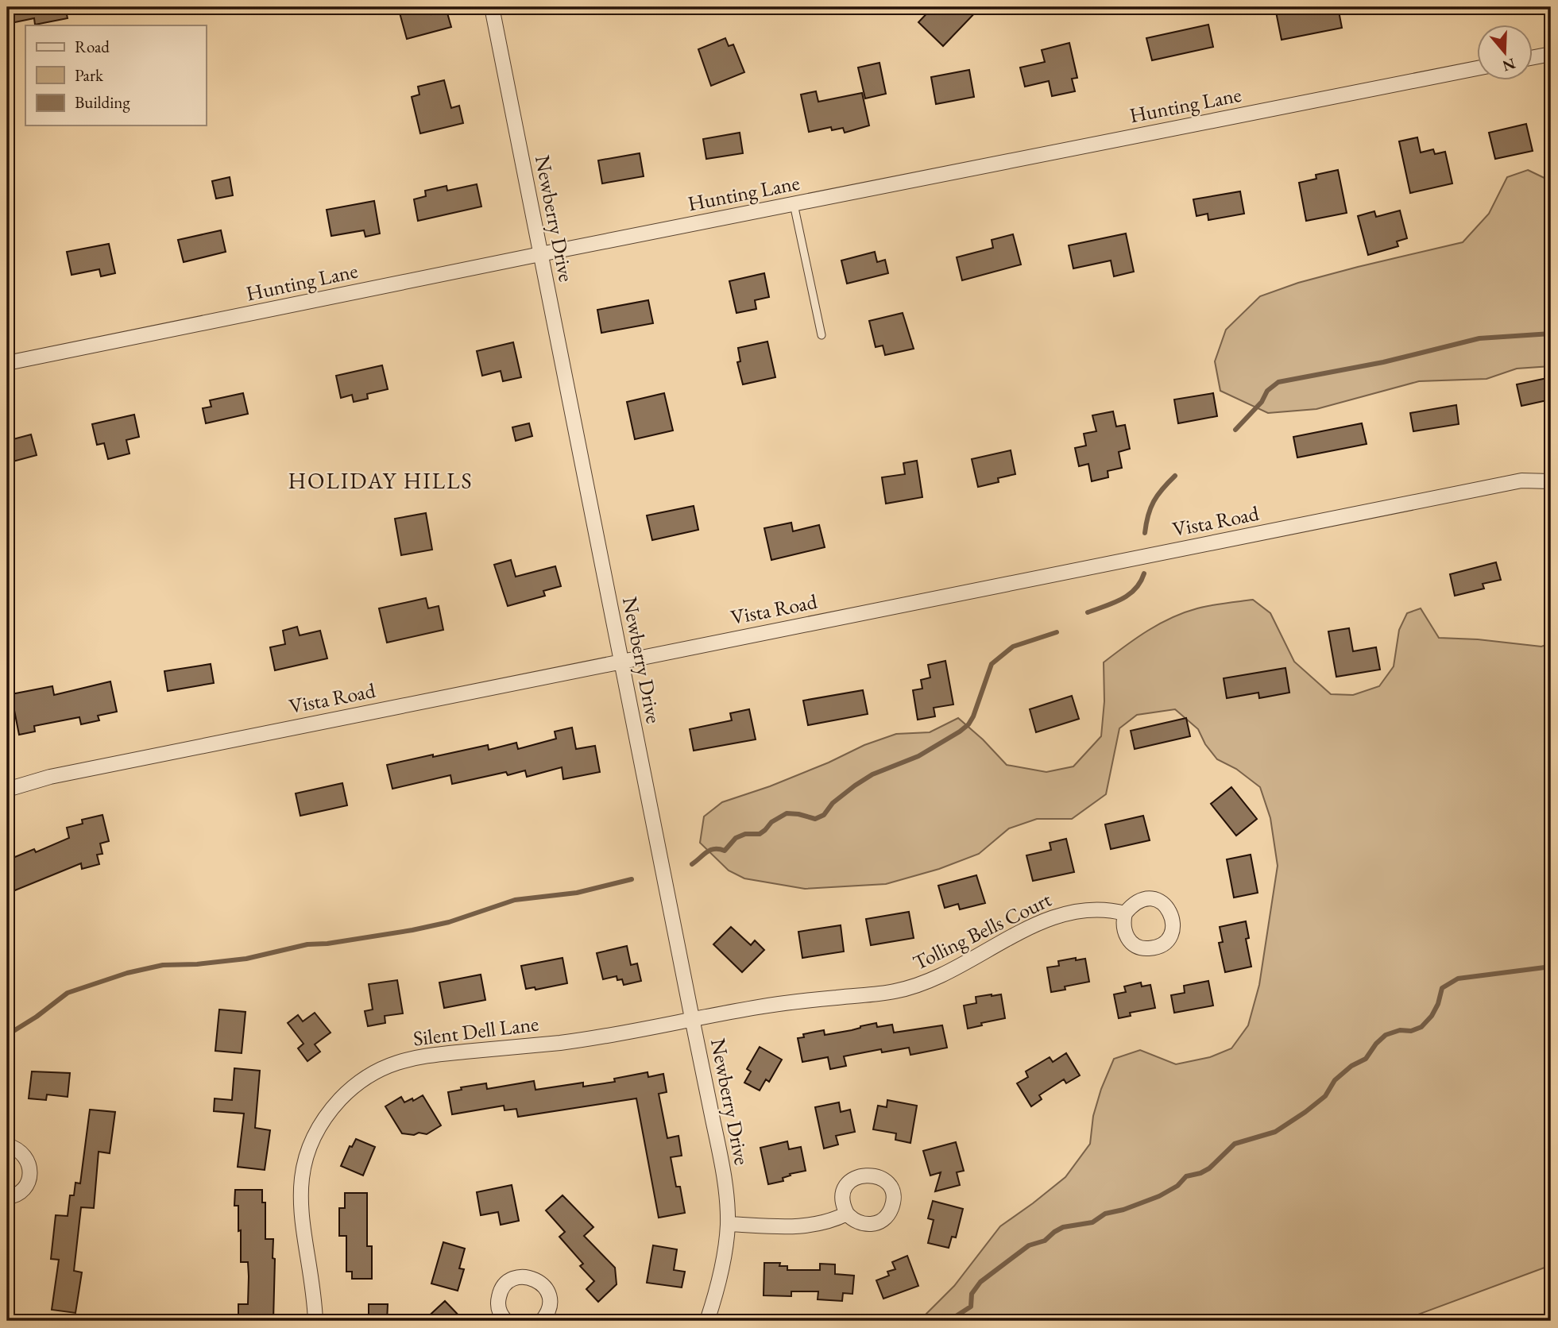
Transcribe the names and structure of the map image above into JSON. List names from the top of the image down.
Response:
{
  "streets": {
    "street": [
      "Hunting Lane",
      "Newberry Drive",
      "Vista Road",
      "Tolling Bells Court",
      "Silent Dell Lane"
    ]
  },
  "crossings": [
    ["Hunting Lane", "Newberry Drive"],
    ["Newberry Drive", "Vista Road"],
    ["Newberry Drive", "Tolling Bells Court"],
    ["Newberry Drive", "Silent Dell Lane"],
    ["Tolling Bells Court", "Silent Dell Lane"]
  ],
  "districts": ["HOLIDAY HILLS"],
  "legend": ["Road", "Park", "Building"],
  "north": "bottom"
}
